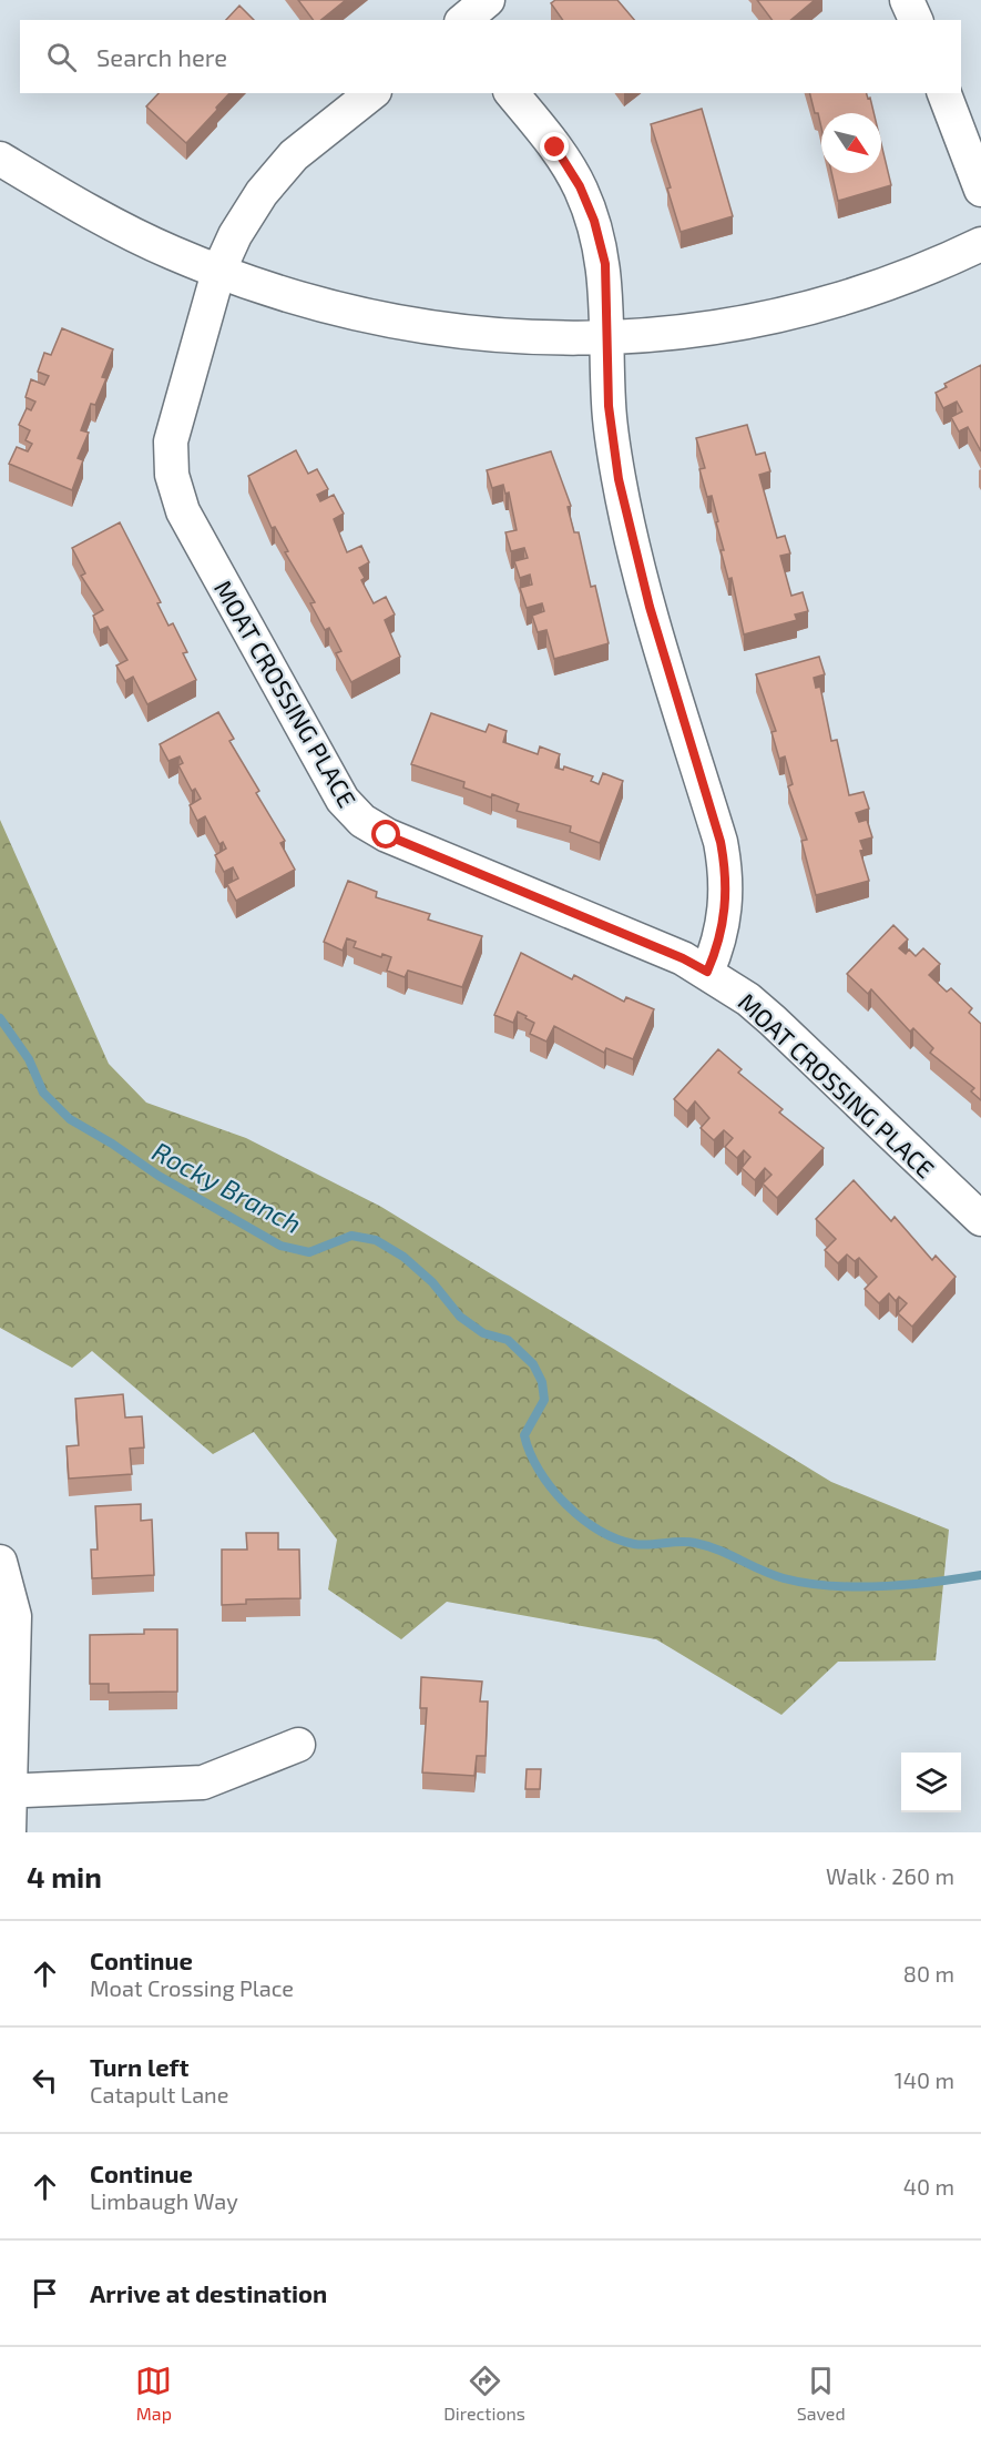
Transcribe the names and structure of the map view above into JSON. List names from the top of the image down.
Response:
{
  "streets": {
    "street": ["MOAT CROSSING PLACE"]
  },
  "water": ["Rocky Branch"],
  "north": "bottom right",
  "page": {
    "search": "Search here",
    "heading": ["4 min", "Walk · 260 m"],
    "list": [
      ["Continue", "Moat Crossing Place", "80 m"],
      ["Turn left", "Catapult Lane", "140 m"],
      ["Continue", "Limbaugh Way", "40 m"],
      "Arrive at destination"
    ],
    "nav": ["Map", "Directions", "Saved"]
  }
}
